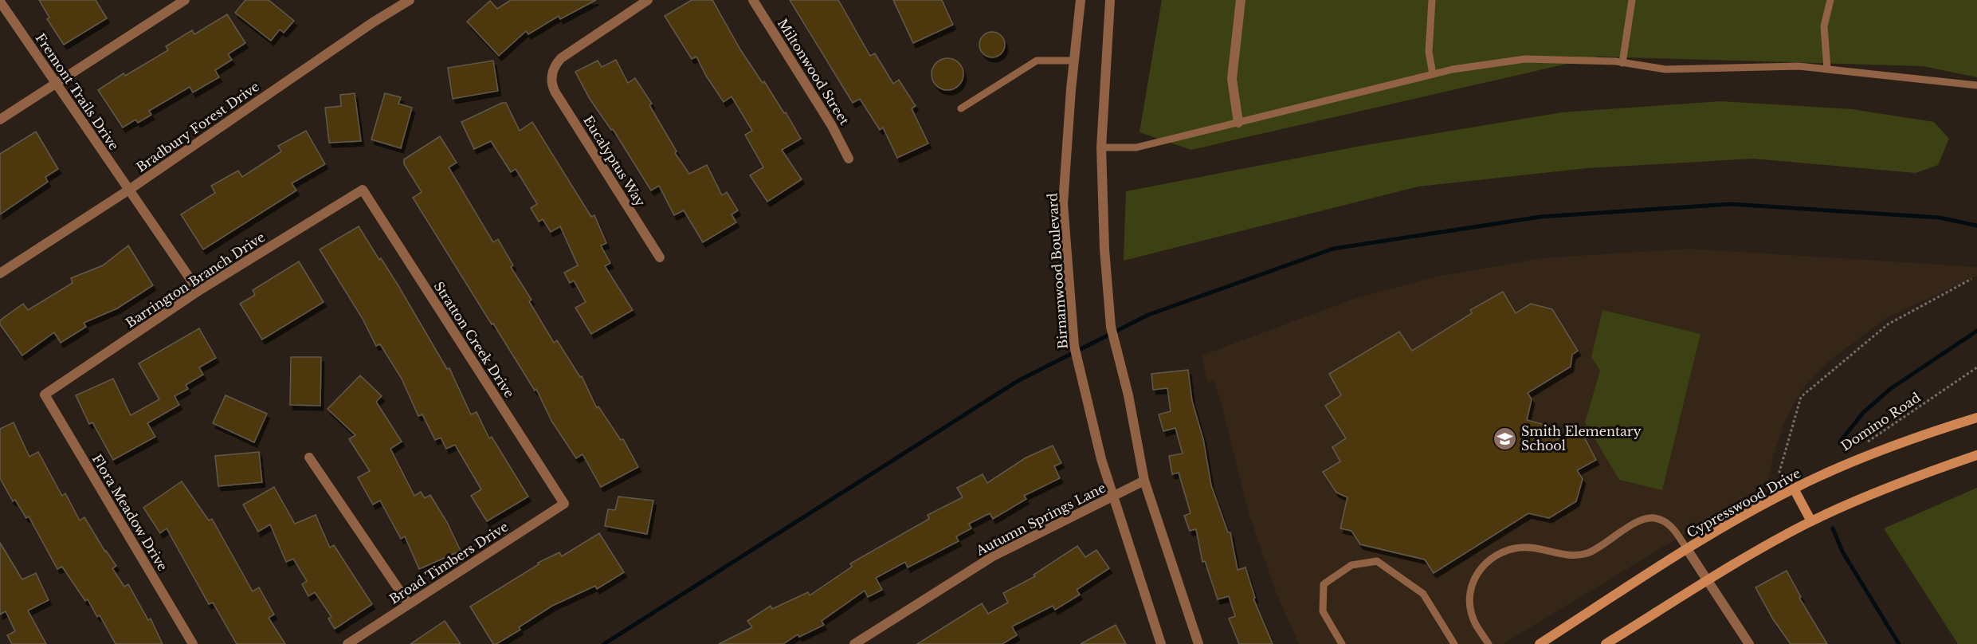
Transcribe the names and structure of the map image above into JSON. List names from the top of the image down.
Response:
{
  "streets": {
    "main road": ["Cypresswood Drive"],
    "street": [
      "Miltonwood Street",
      "Fremont Trails Drive",
      "Bradbury Forest Drive",
      "Eucalyptus Way",
      "Birnamwood Boulevard",
      "Barrington Branch Drive",
      "Stratton Creek Drive",
      "Flora Meadow Drive",
      "Autumn Springs Lane",
      "Broad Timbers Drive"
    ],
    "path": ["Domino Road"]
  },
  "crossings": [
    ["Fremont Trails Drive", "Bradbury Forest Drive"],
    ["Fremont Trails Drive", "Barrington Branch Drive"],
    ["Birnamwood Boulevard", "Autumn Springs Lane"],
    ["Barrington Branch Drive", "Stratton Creek Drive"],
    ["Barrington Branch Drive", "Flora Meadow Drive"],
    ["Stratton Creek Drive", "Broad Timbers Drive"]
  ],
  "places": {
    "school or university": ["Smith Elementary School"]
  }
}
